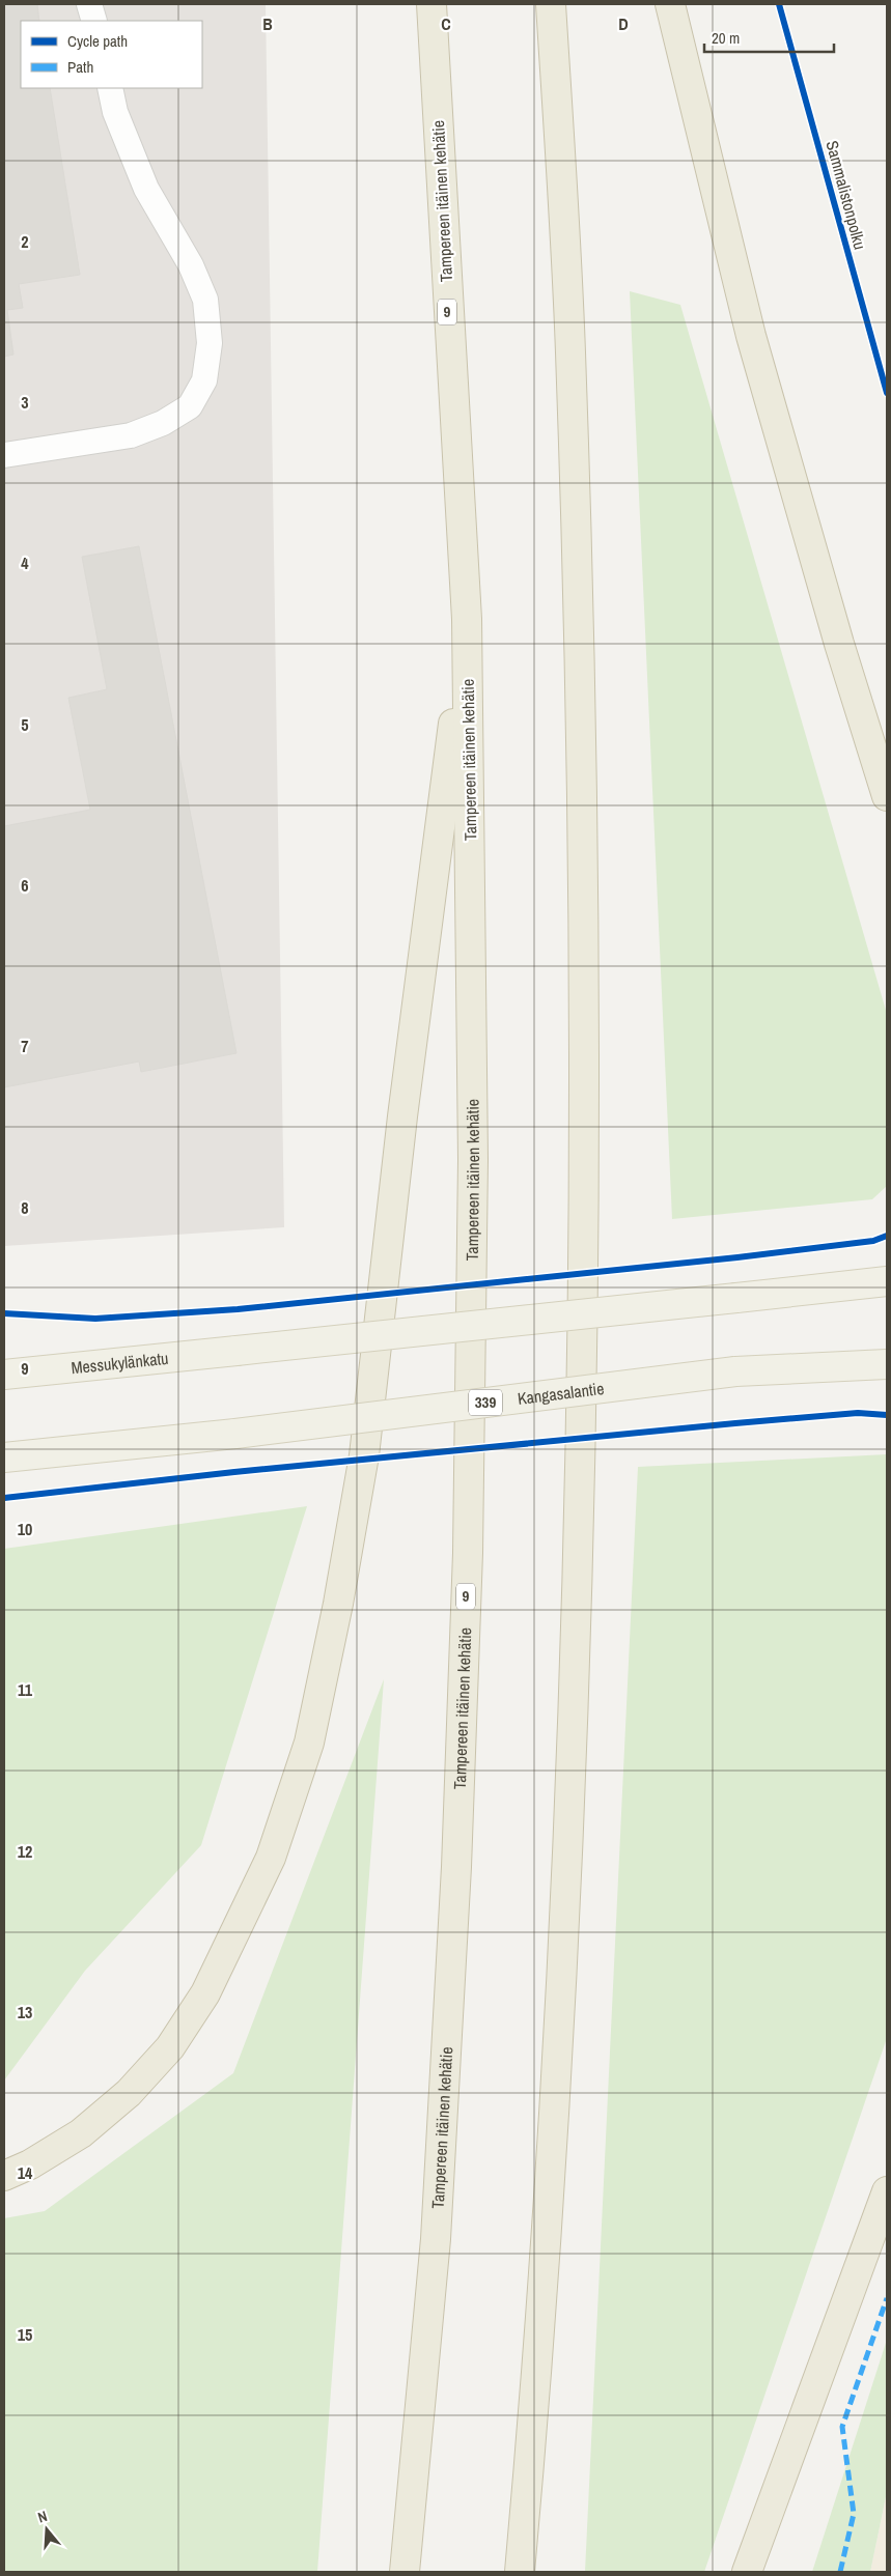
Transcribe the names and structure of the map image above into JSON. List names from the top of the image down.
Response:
{
  "streets": {
    "highway": ["Tampereen itäinen kehätie", "9"],
    "main road": ["Messukylänkatu", "Kangasalantie", "339"],
    "cycle path": ["Sammalistonpolku"]
  },
  "legend": ["Cycle path", "Path"],
  "scale_bar": "20 m",
  "north": "top",
  "grid": {
    "columns": ["B", "C", "D"],
    "rows": [
      "2",
      "3",
      "4",
      "5",
      "6",
      "7",
      "8",
      "9",
      "10",
      "11",
      "12",
      "13",
      "14",
      "15"
    ]
  }
}
